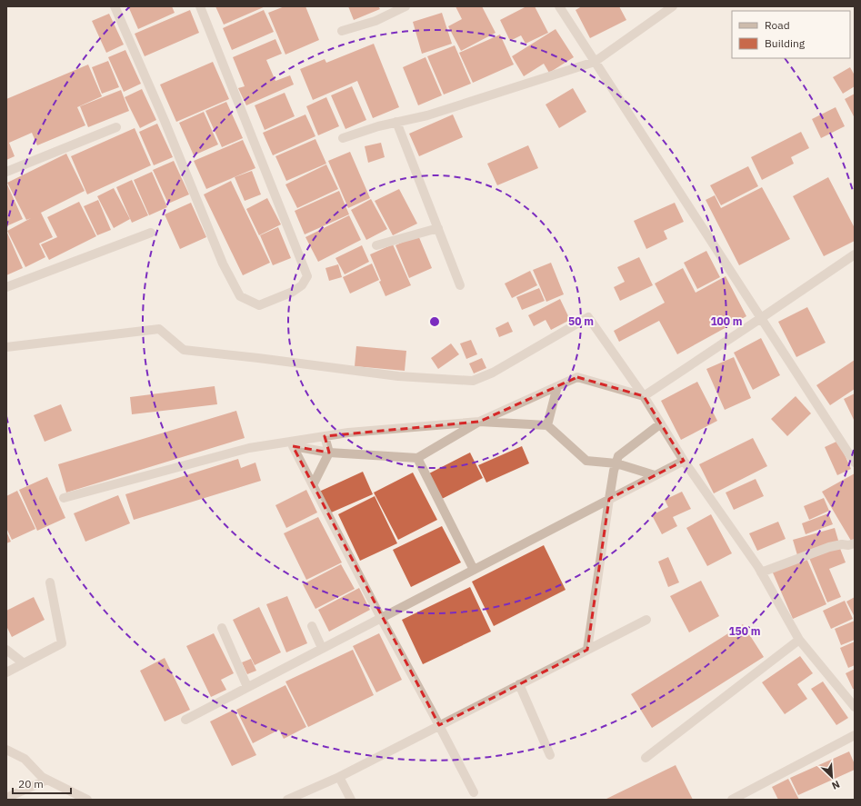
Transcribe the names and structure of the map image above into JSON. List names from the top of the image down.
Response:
{
  "legend": ["Road", "Building"],
  "scale_bar": "20 m",
  "north": "bottom right",
  "rings": ["50 m", "100 m", "150 m"]
}
